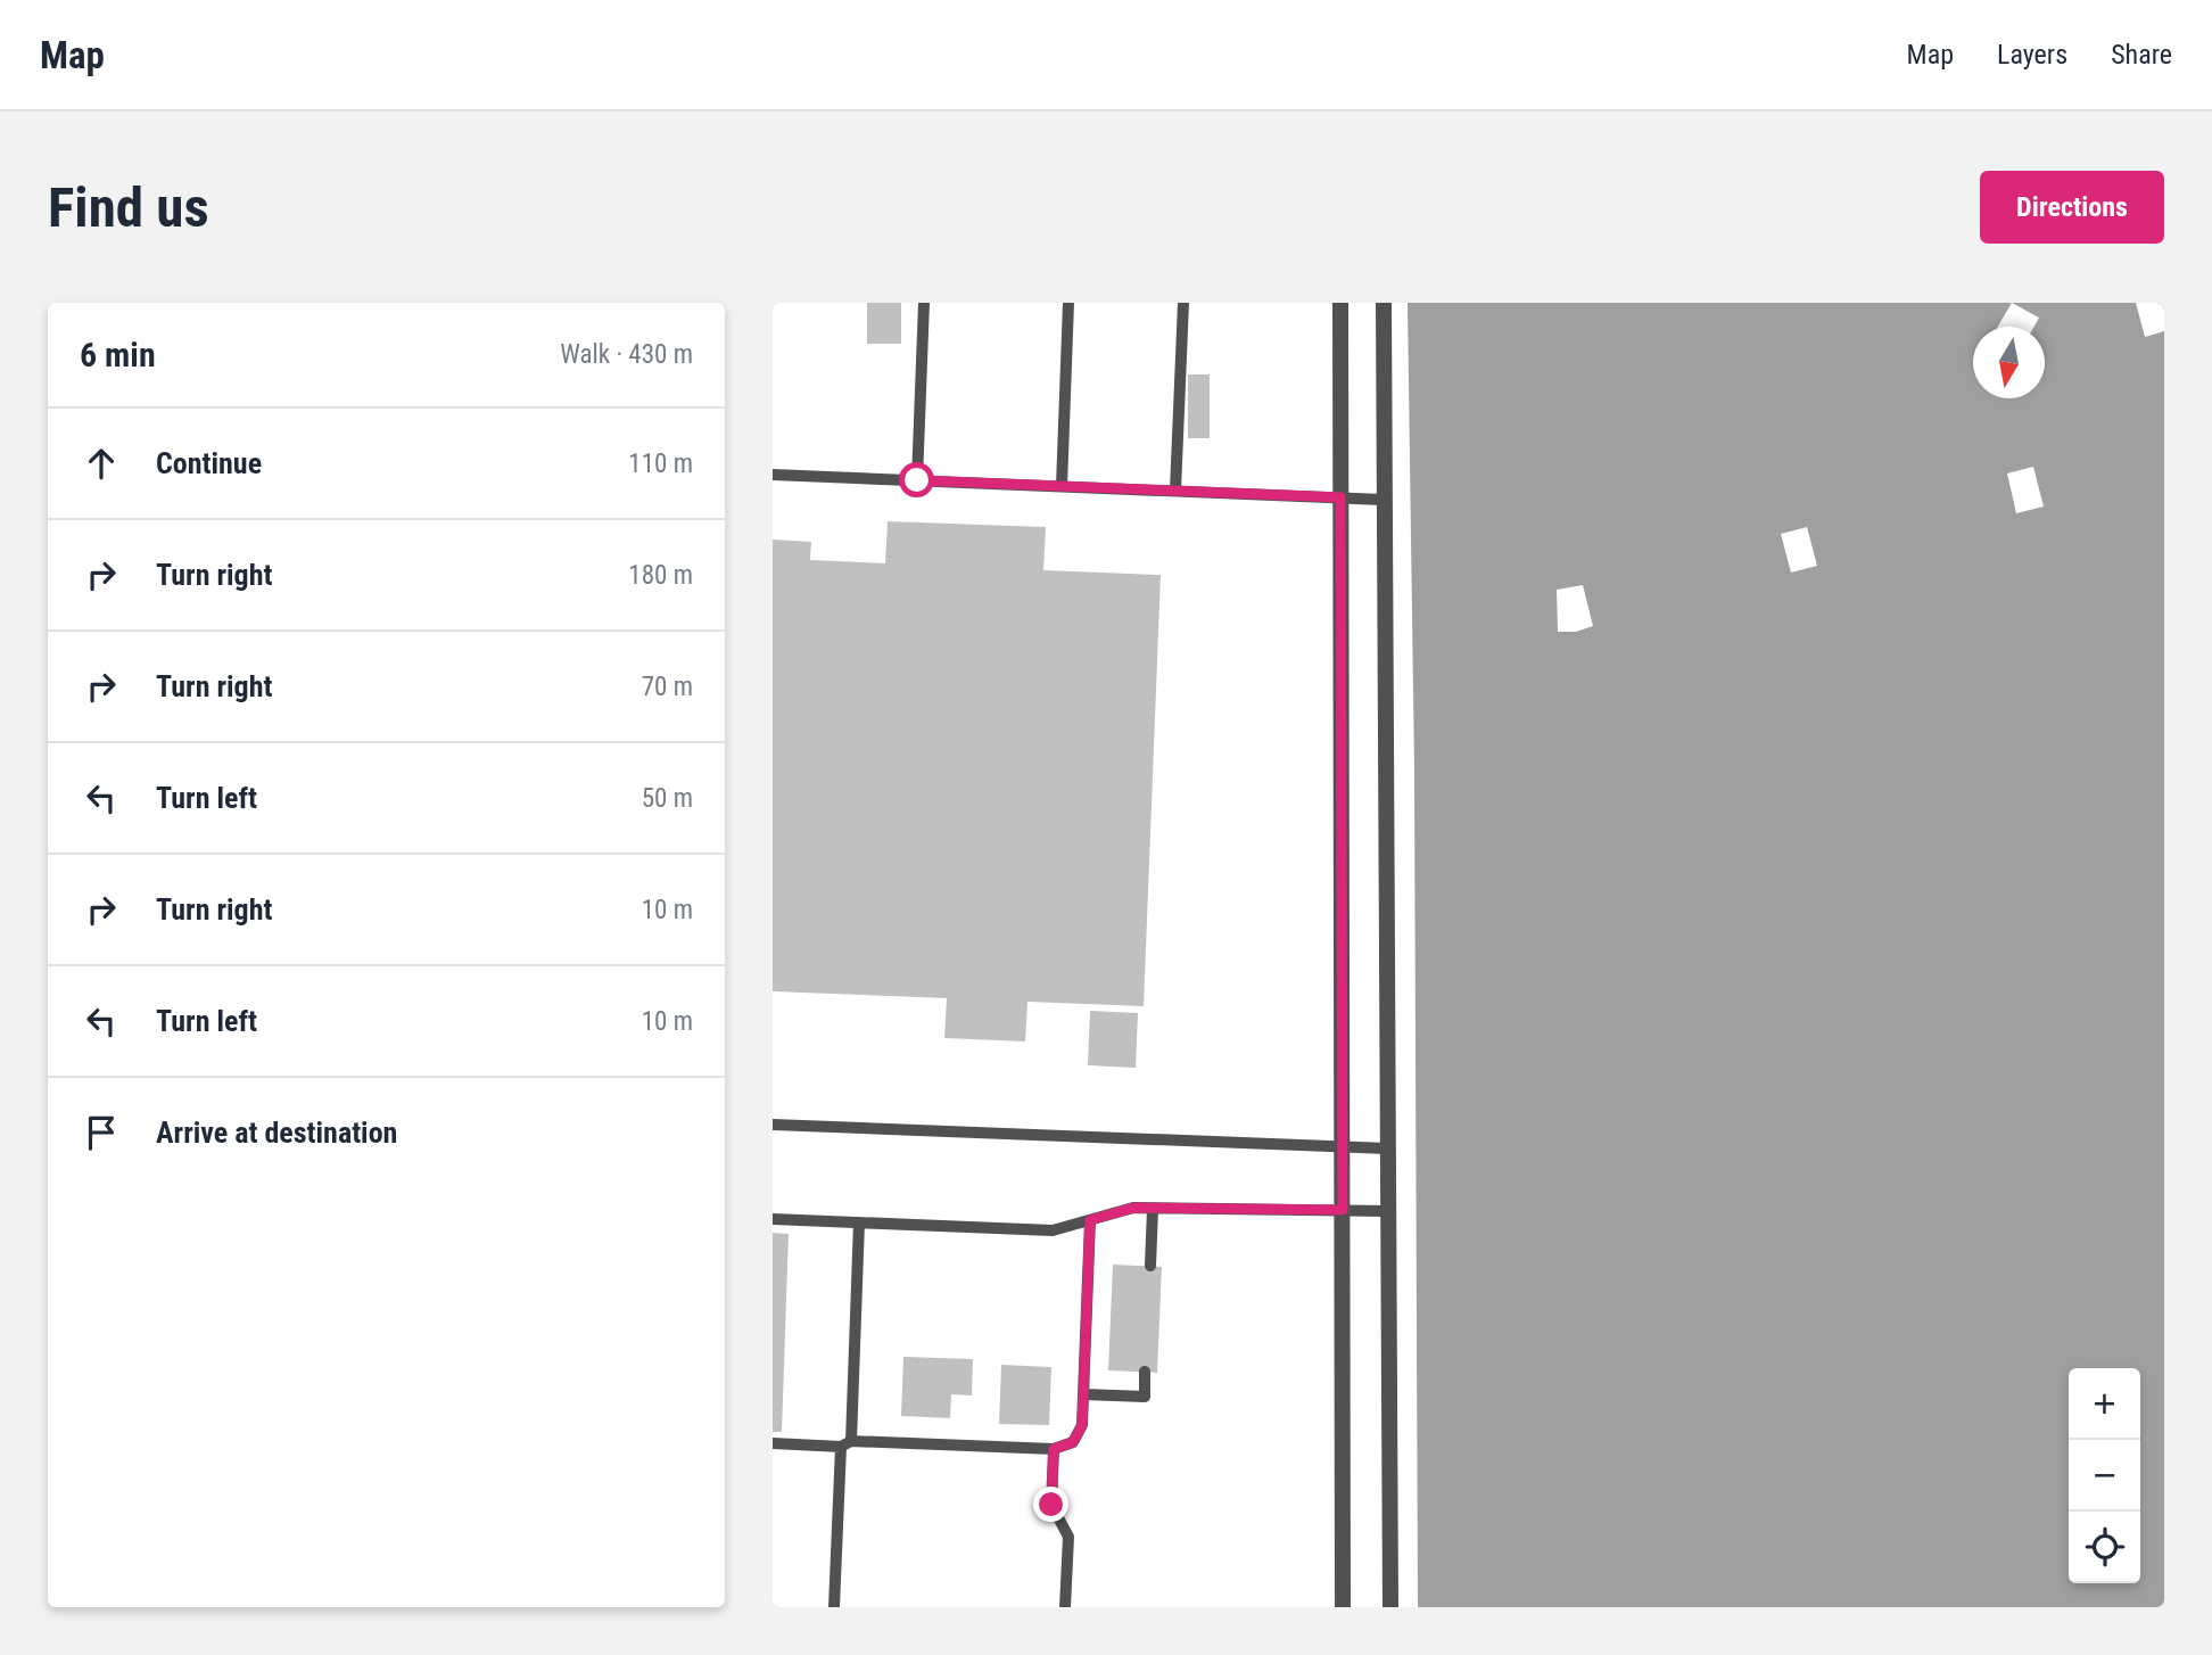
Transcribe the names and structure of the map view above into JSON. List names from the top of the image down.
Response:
{
  "north": "bottom",
  "page": {
    "header": "Map",
    "nav": ["Map", "Layers", "Share"],
    "buttons": "Directions",
    "title": "Find us",
    "heading": ["6 min", "Walk · 430 m"],
    "list": [
      ["Continue", "110 m"],
      ["Turn right", "180 m"],
      ["Turn right", "70 m"],
      ["Turn left", "50 m"],
      ["Turn right", "10 m"],
      ["Turn left", "10 m"],
      "Arrive at destination"
    ],
    "map_buttons": ["+", "−"]
  }
}
